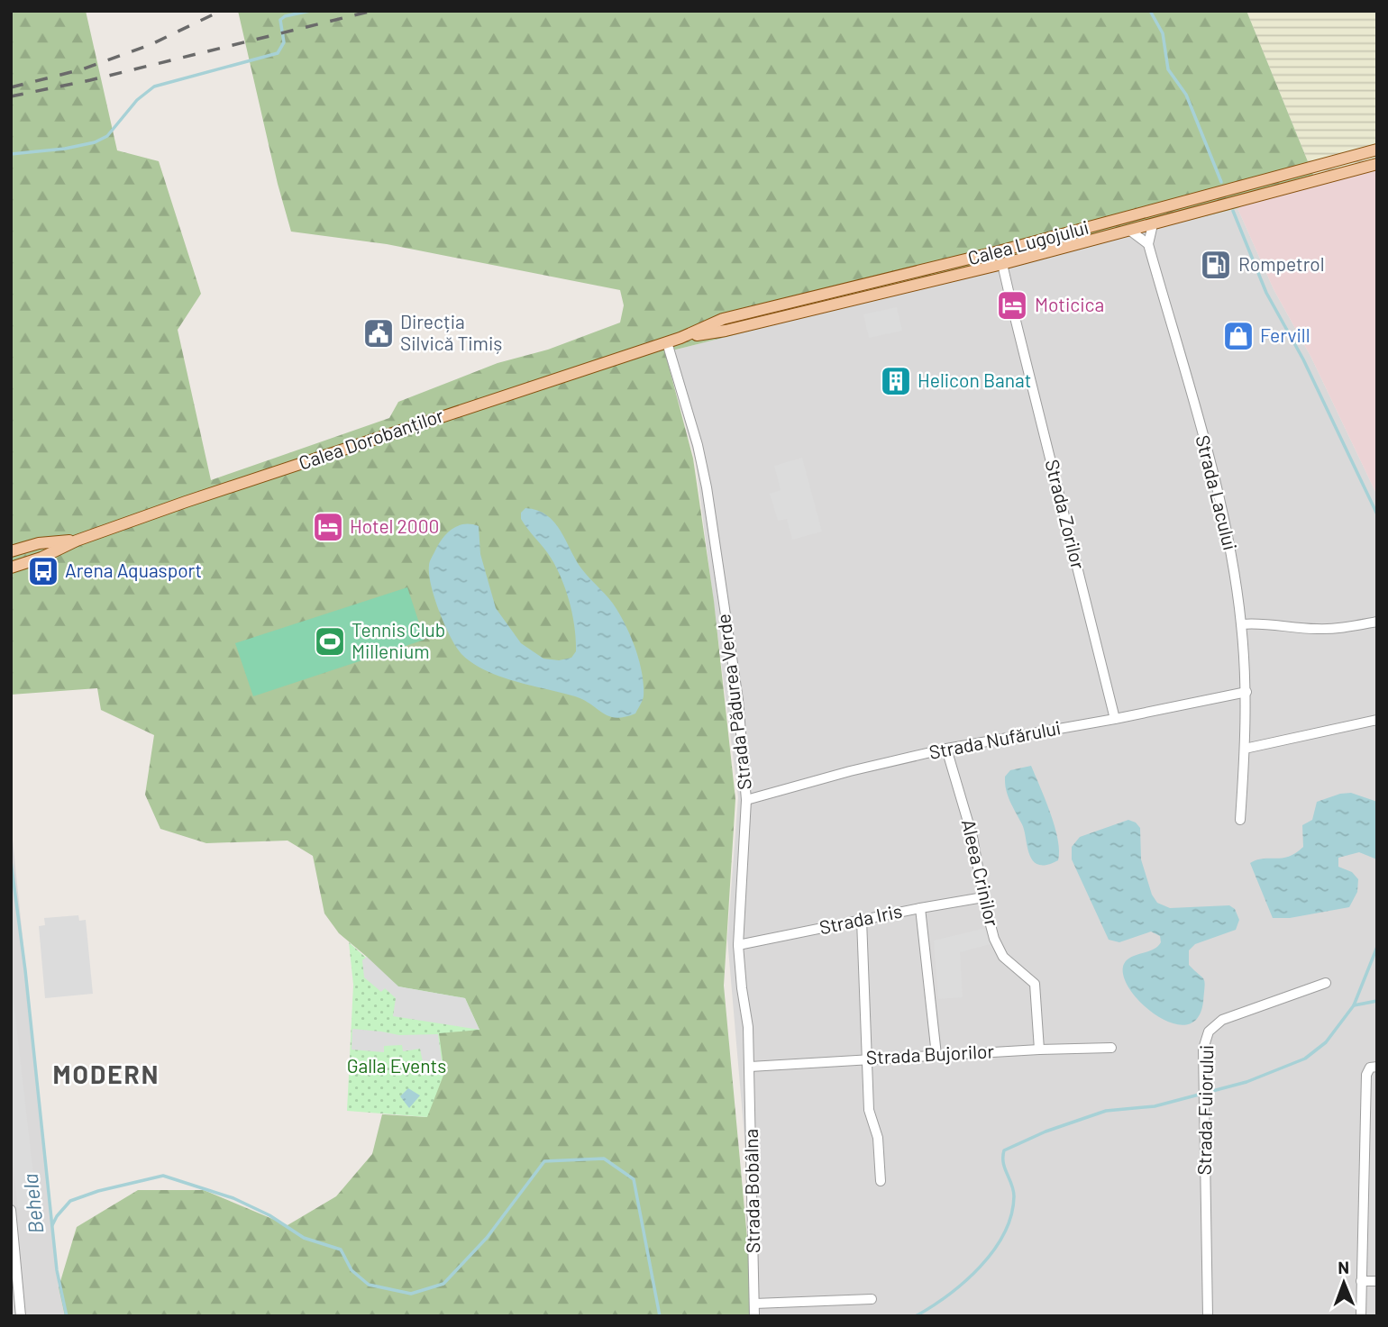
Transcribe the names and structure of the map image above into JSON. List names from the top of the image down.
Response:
{
  "streets": {
    "main road": ["Calea Lugojului", "Calea Dorobanților"],
    "street": [
      "Strada Lacului",
      "Strada Zorilor",
      "Strada Pădurea Verde",
      "Strada Nufărului",
      "Aleea Crinilor",
      "Strada Iris",
      "Strada Bujorilor",
      "Strada Fuiorului",
      "Strada Bobâlna"
    ]
  },
  "crossings": [
    ["Calea Lugojului", "Calea Dorobanților"],
    ["Calea Lugojului", "Strada Zorilor"],
    ["Calea Lugojului", "Strada Pădurea Verde"],
    ["Calea Dorobanților", "Strada Pădurea Verde"],
    ["Strada Lacului", "Strada Nufărului"],
    ["Strada Zorilor", "Strada Nufărului"],
    ["Strada Pădurea Verde", "Strada Nufărului"],
    ["Strada Pădurea Verde", "Strada Iris"],
    ["Strada Pădurea Verde", "Strada Bujorilor"],
    ["Strada Pădurea Verde", "Strada Bobâlna"],
    ["Strada Nufărului", "Aleea Crinilor"],
    ["Aleea Crinilor", "Strada Iris"],
    ["Aleea Crinilor", "Strada Bujorilor"],
    ["Strada Bujorilor", "Strada Bobâlna"]
  ],
  "districts": ["MODERN"],
  "water": ["Behela"],
  "parks": ["Galla Events"],
  "places": {
    "fuel station": ["Rompetrol"],
    "hotel": ["Moticica", "Hotel 2000"],
    "public building": ["Direcția Silvică Timiș"],
    "shop": ["Fervill"],
    "building": ["Helicon Banat"],
    "bus stop": ["Arena Aquasport"],
    "sports": ["Tennis Club Millenium"]
  },
  "north": "top"
}
